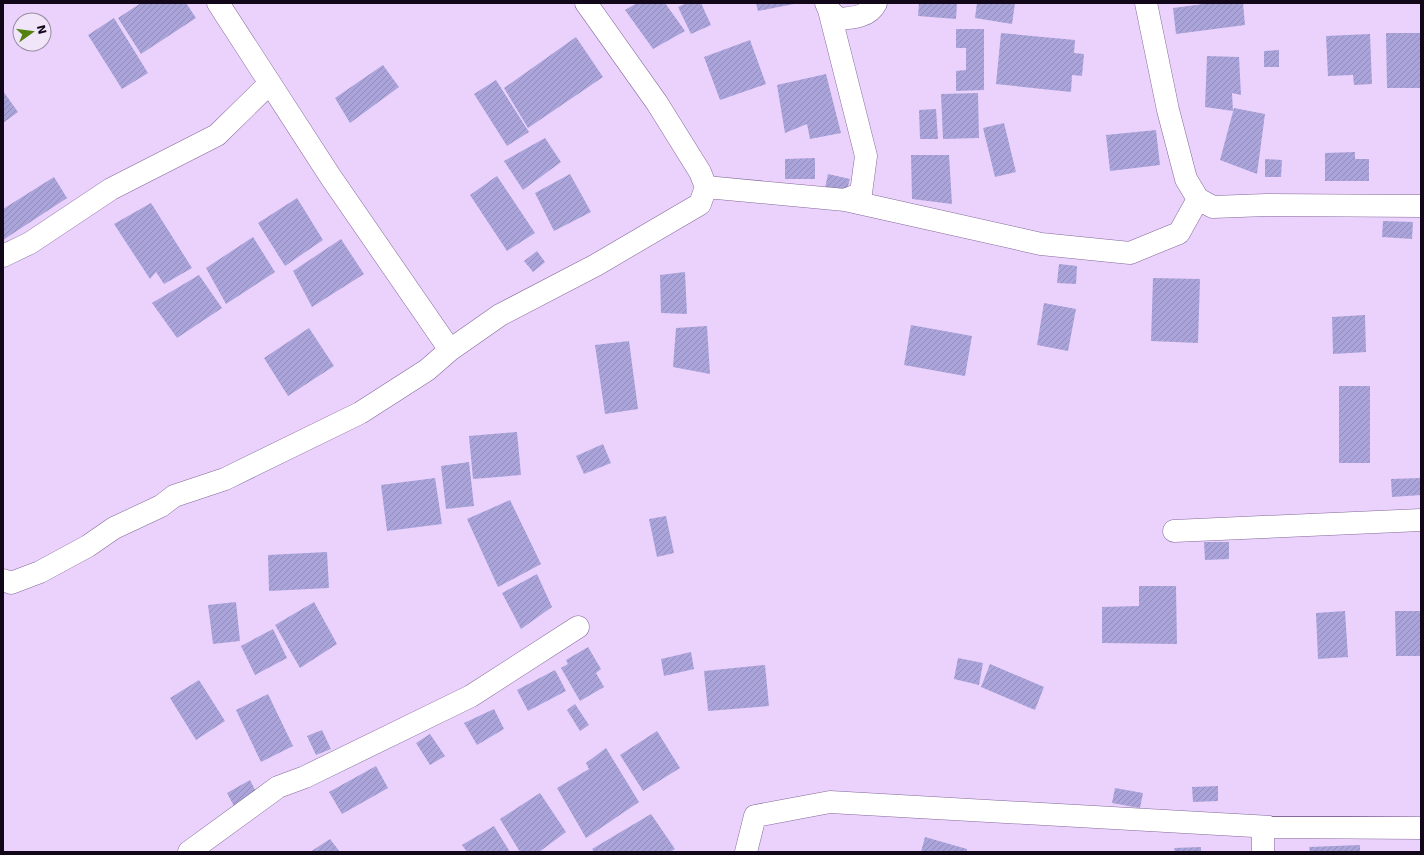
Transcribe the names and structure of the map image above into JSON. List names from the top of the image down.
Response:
{
  "north": "right"
}
